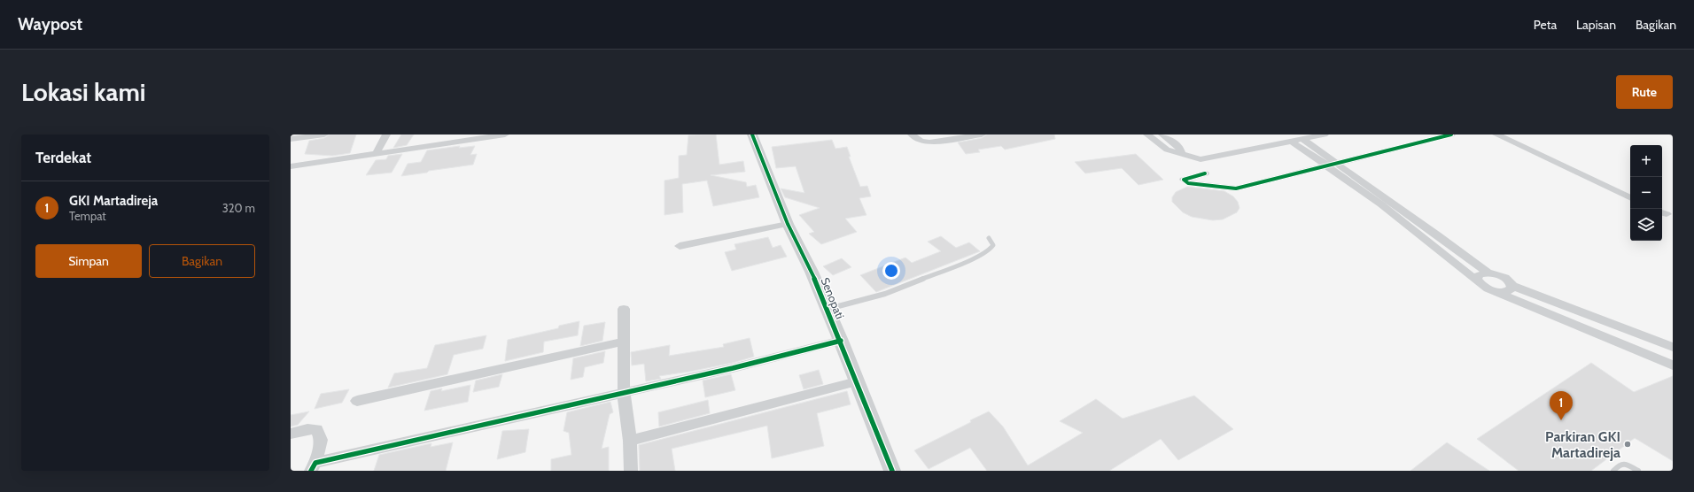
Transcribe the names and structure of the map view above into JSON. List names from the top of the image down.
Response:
{
  "streets": {
    "street": ["Senopati"]
  },
  "places": ["Parkiran GKI Martadireja"],
  "page": {
    "header": "Waypost",
    "nav": ["Peta", "Lapisan", "Bagikan"],
    "buttons": [
      "Rute",
      ["Simpan", "Bagikan"]
    ],
    "title": "Lokasi kami",
    "heading": "Terdekat",
    "map_buttons": ["+", "−"],
    "list": [
      {
        "mark": "1",
        "name": "GKI Martadireja",
        "note": "Tempat",
        "value": "320 m"
      }
    ],
    "pins": "1"
  }
}
